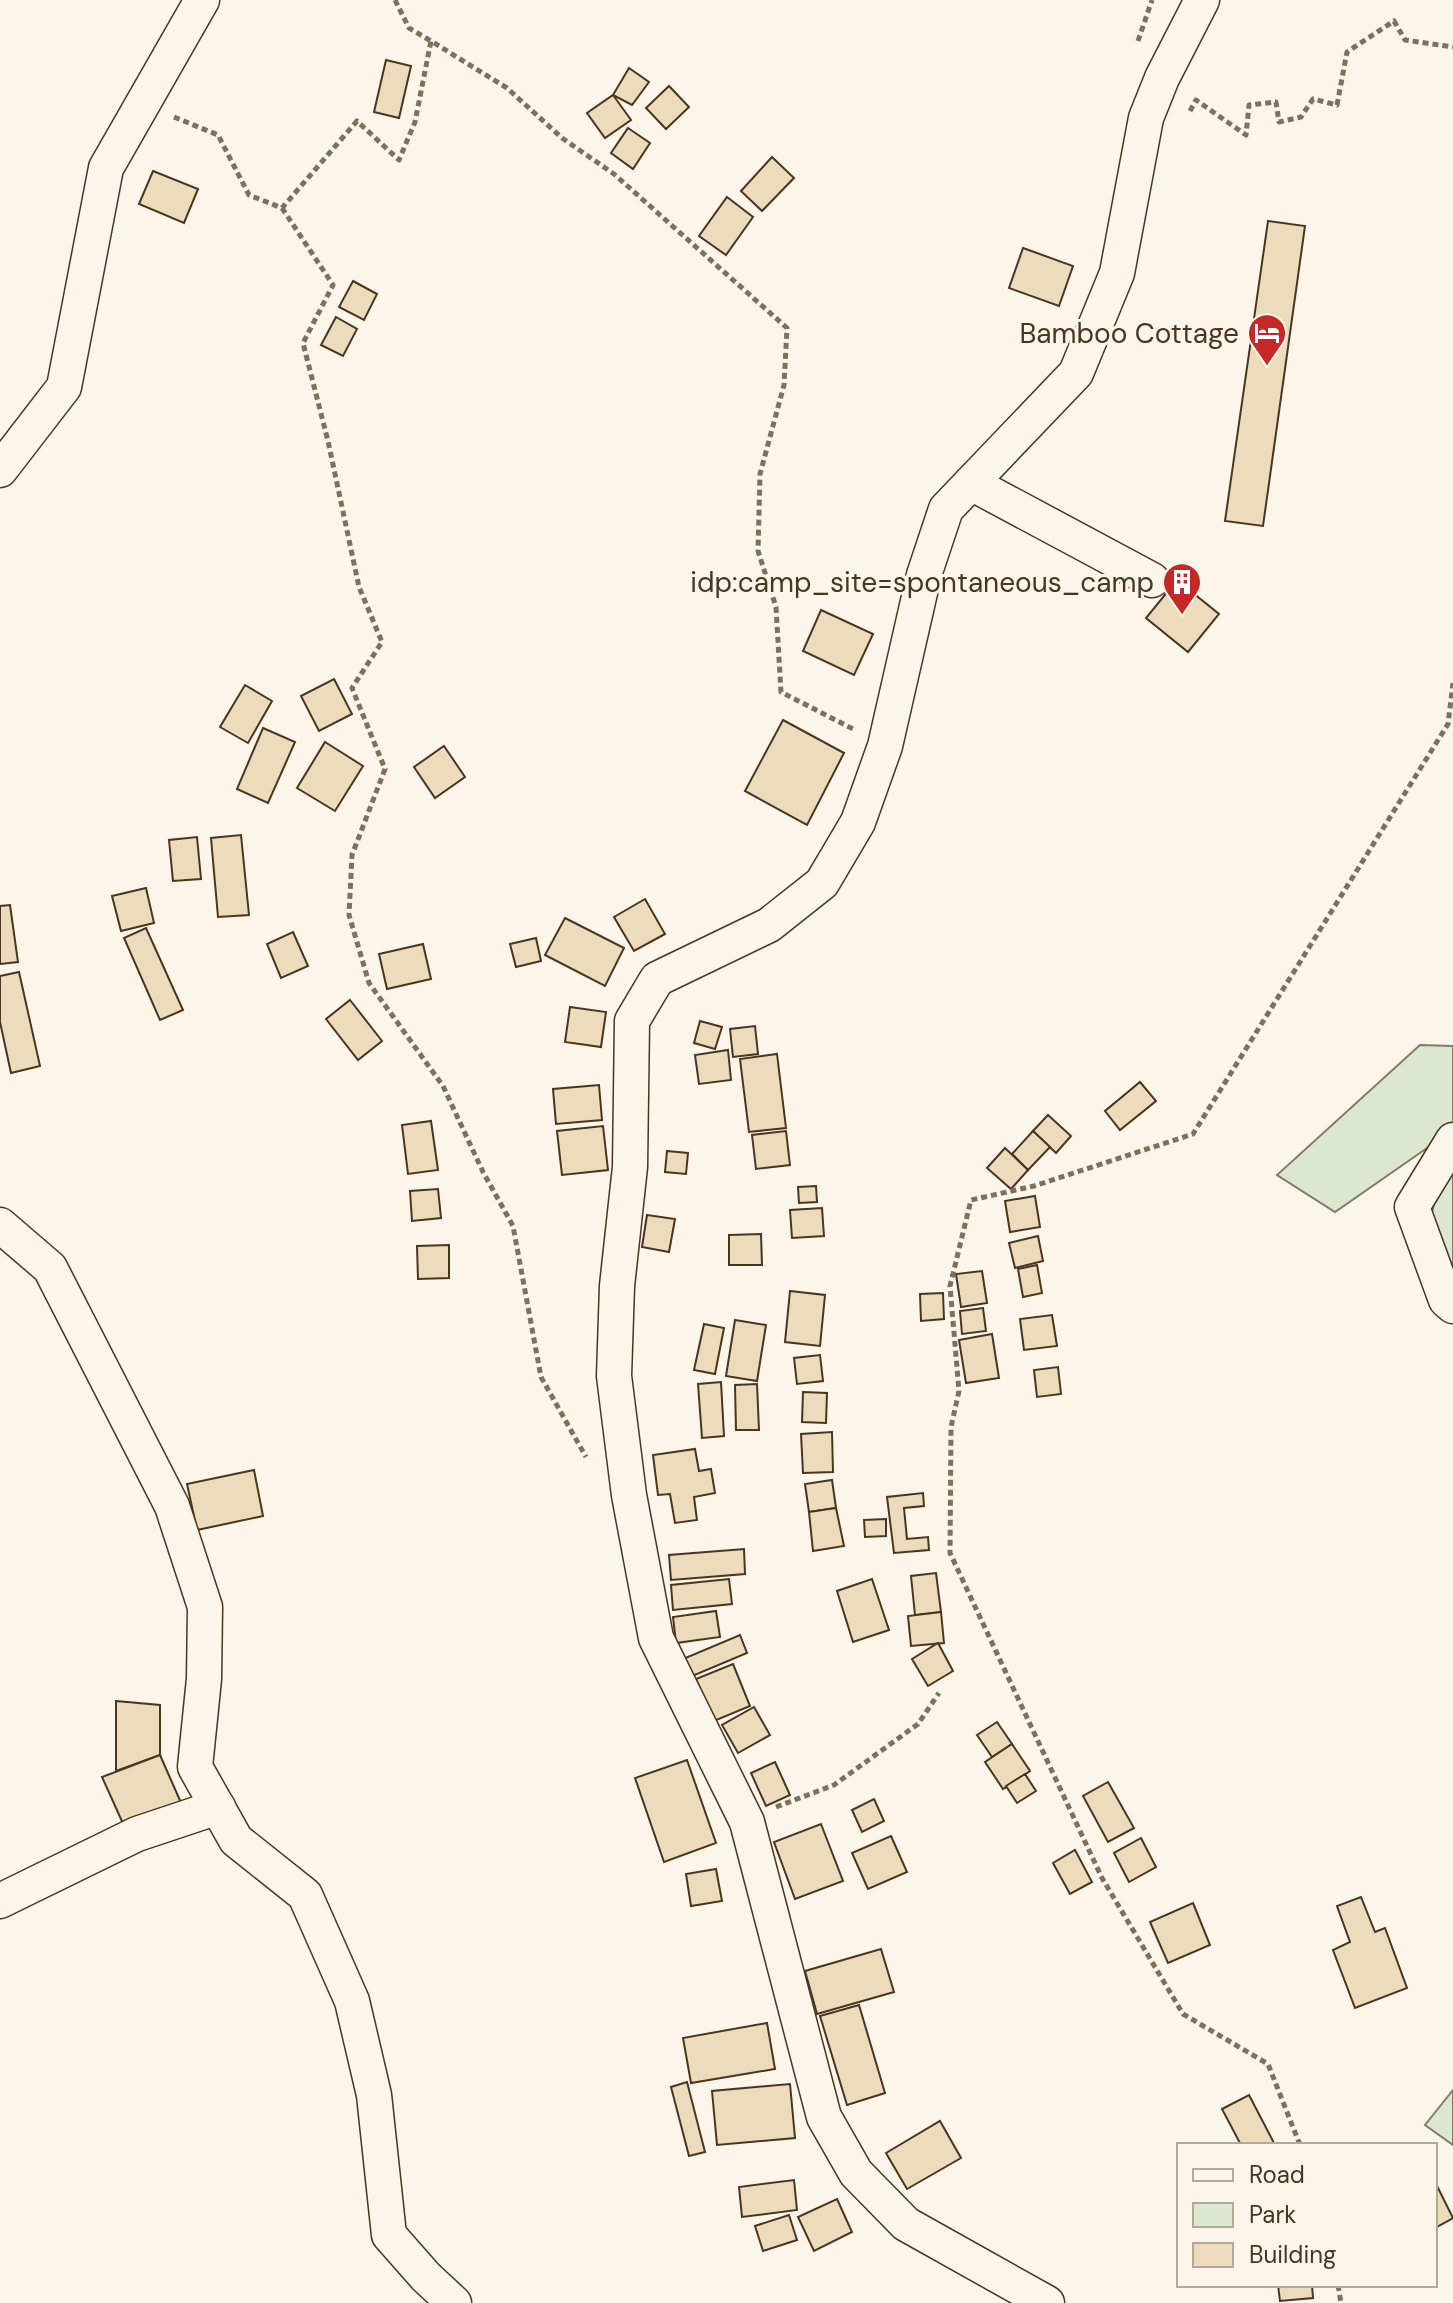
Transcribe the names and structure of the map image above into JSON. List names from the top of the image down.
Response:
{
  "places": {
    "hotel": ["Bamboo Cottage"],
    "building": ["idp:camp_site=spontaneous_camp"]
  },
  "legend": ["Road", "Park", "Building"]
}
